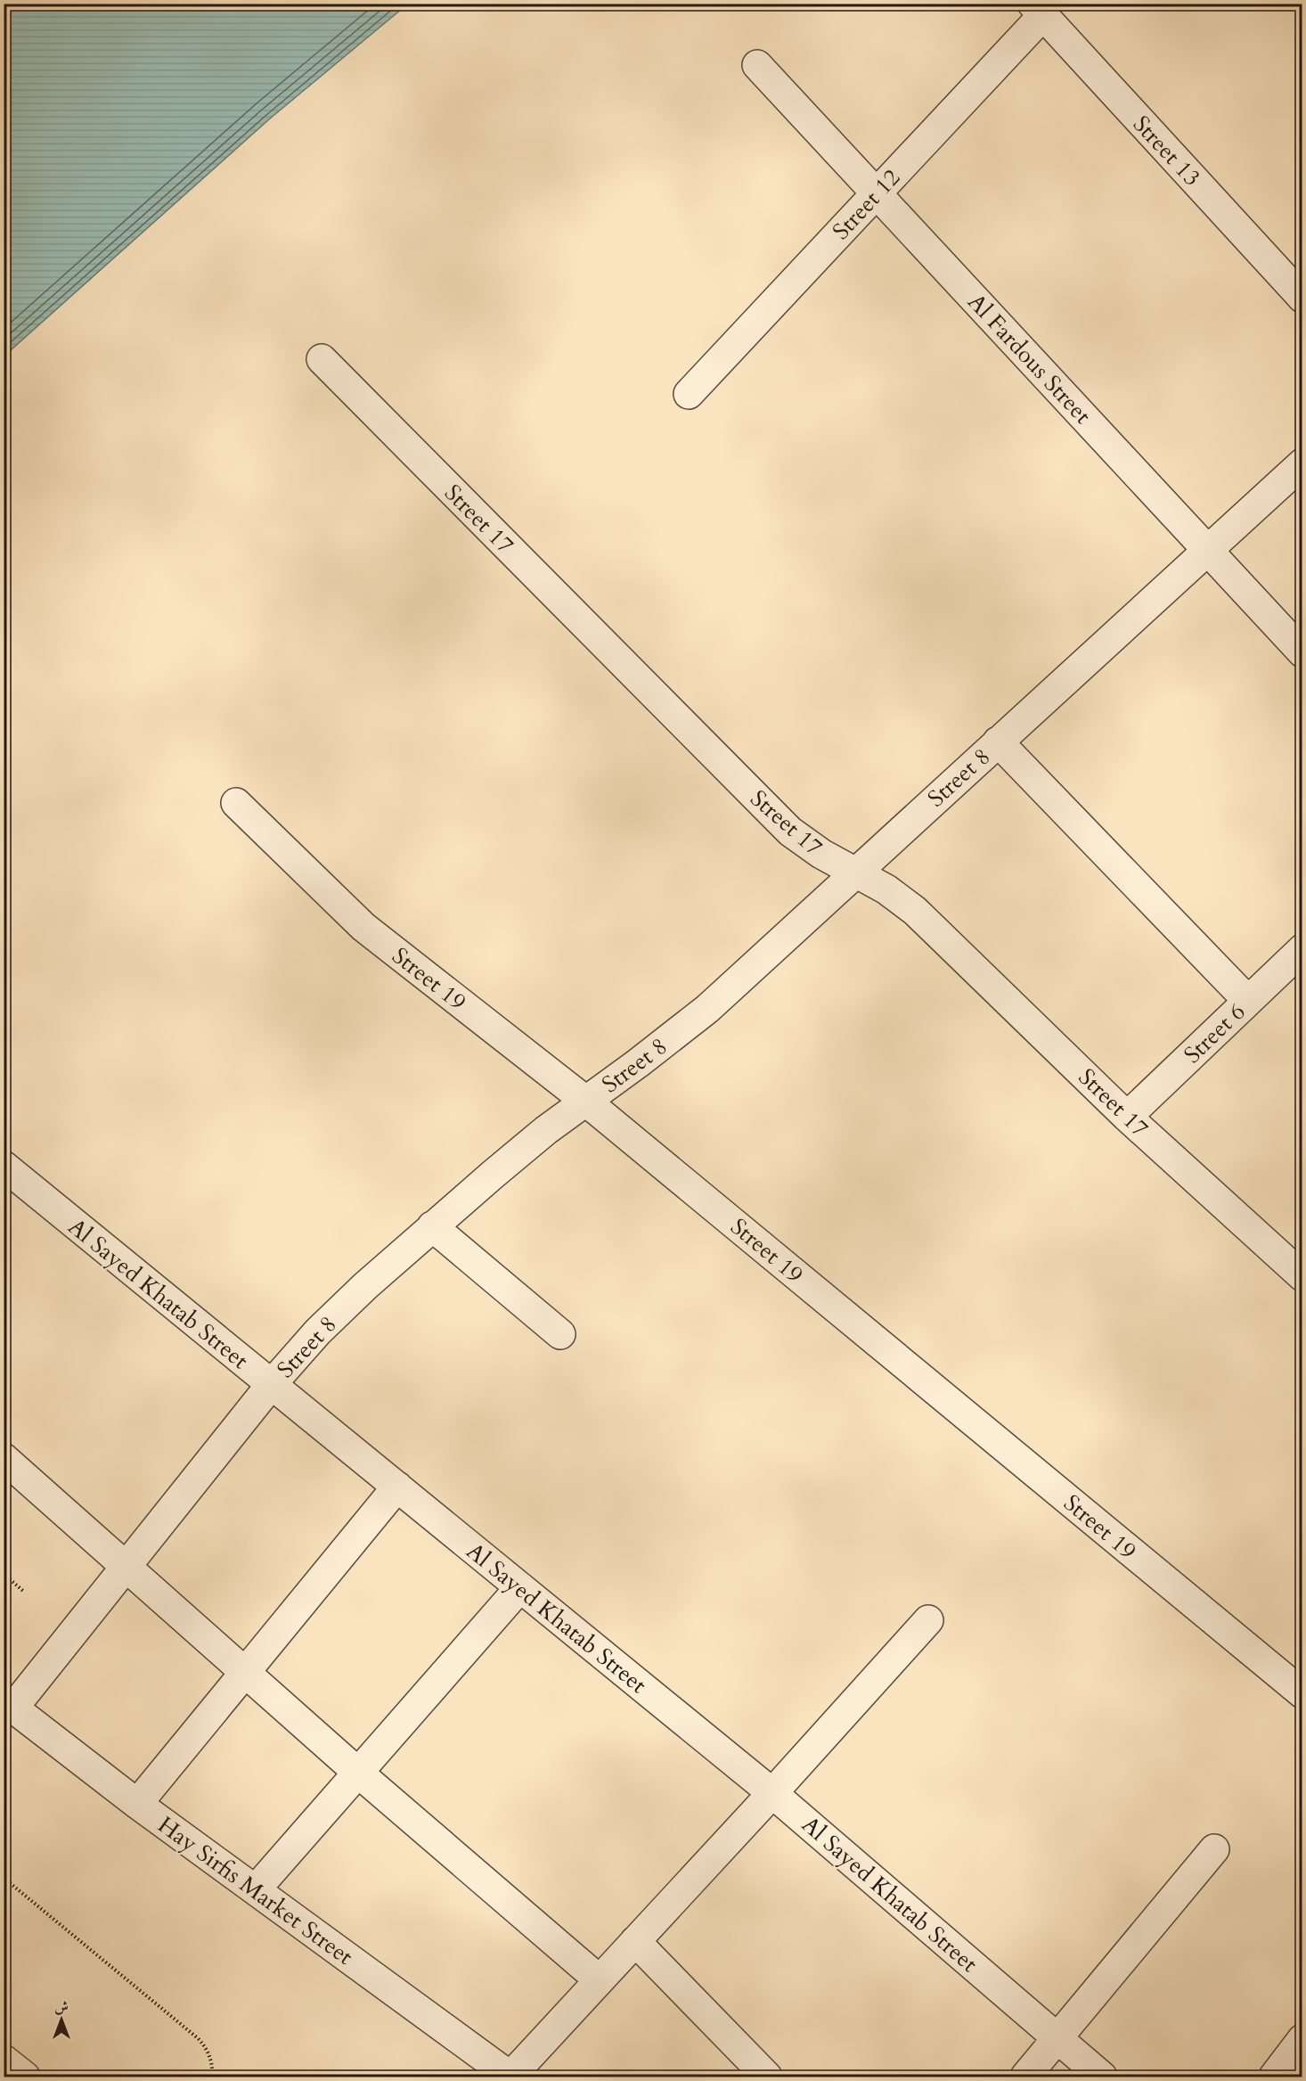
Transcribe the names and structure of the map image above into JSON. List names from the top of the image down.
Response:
{
  "streets": {
    "street": [
      "Street 13",
      "Street 12",
      "Al Fardous Street",
      "Street 17",
      "Street 8",
      "Street 19",
      "Street 6",
      "Al Sayed Khatab Street",
      "Hay Sirfis Market Street"
    ]
  },
  "crossings": [
    ["Street 13", "Street 12"],
    ["Street 12", "Al Fardous Street"],
    ["Al Fardous Street", "Street 8"],
    ["Street 17", "Street 8"],
    ["Street 17", "Street 6"],
    ["Street 8", "Street 19"],
    ["Street 8", "Al Sayed Khatab Street"],
    ["Street 8", "Hay Sirfis Market Street"]
  ],
  "north": "top"
}
